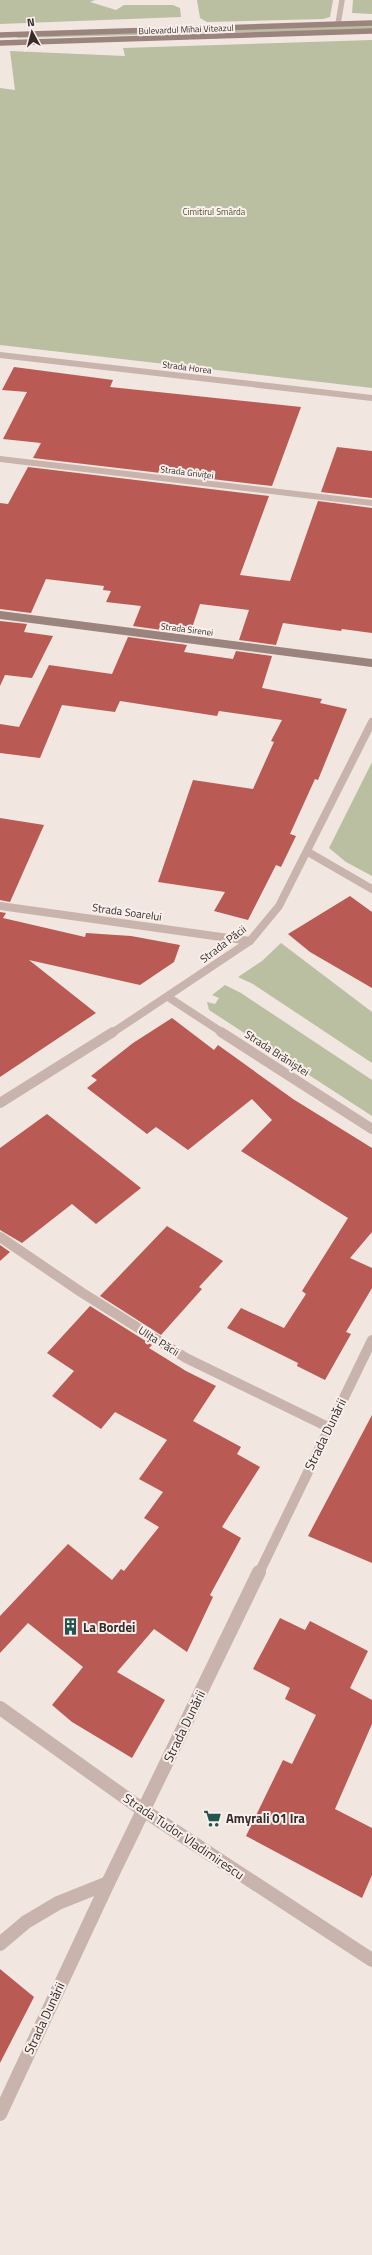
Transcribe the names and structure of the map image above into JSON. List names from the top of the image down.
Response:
{
  "streets": {
    "main road": ["Bulevardul Mihai Viteazul", "Strada Sirenei"],
    "street": [
      "Strada Horea",
      "Strada Griviței",
      "Strada Soarelui",
      "Strada Păcii",
      "Strada Brăniștei",
      "Ulița Păcii",
      "Strada Dunării",
      "Strada Tudor Vladimirescu"
    ]
  },
  "crossings": [
    ["Strada Soarelui", "Strada Păcii"],
    ["Strada Păcii", "Strada Brăniștei"],
    ["Ulița Păcii", "Strada Dunării"],
    ["Strada Dunării", "Strada Tudor Vladimirescu"]
  ],
  "parks": ["Cimitirul Smârda"],
  "places": {
    "building": ["La Bordei"],
    "supermarket": ["Amyrali 01 Ira"]
  },
  "north": "top"
}
